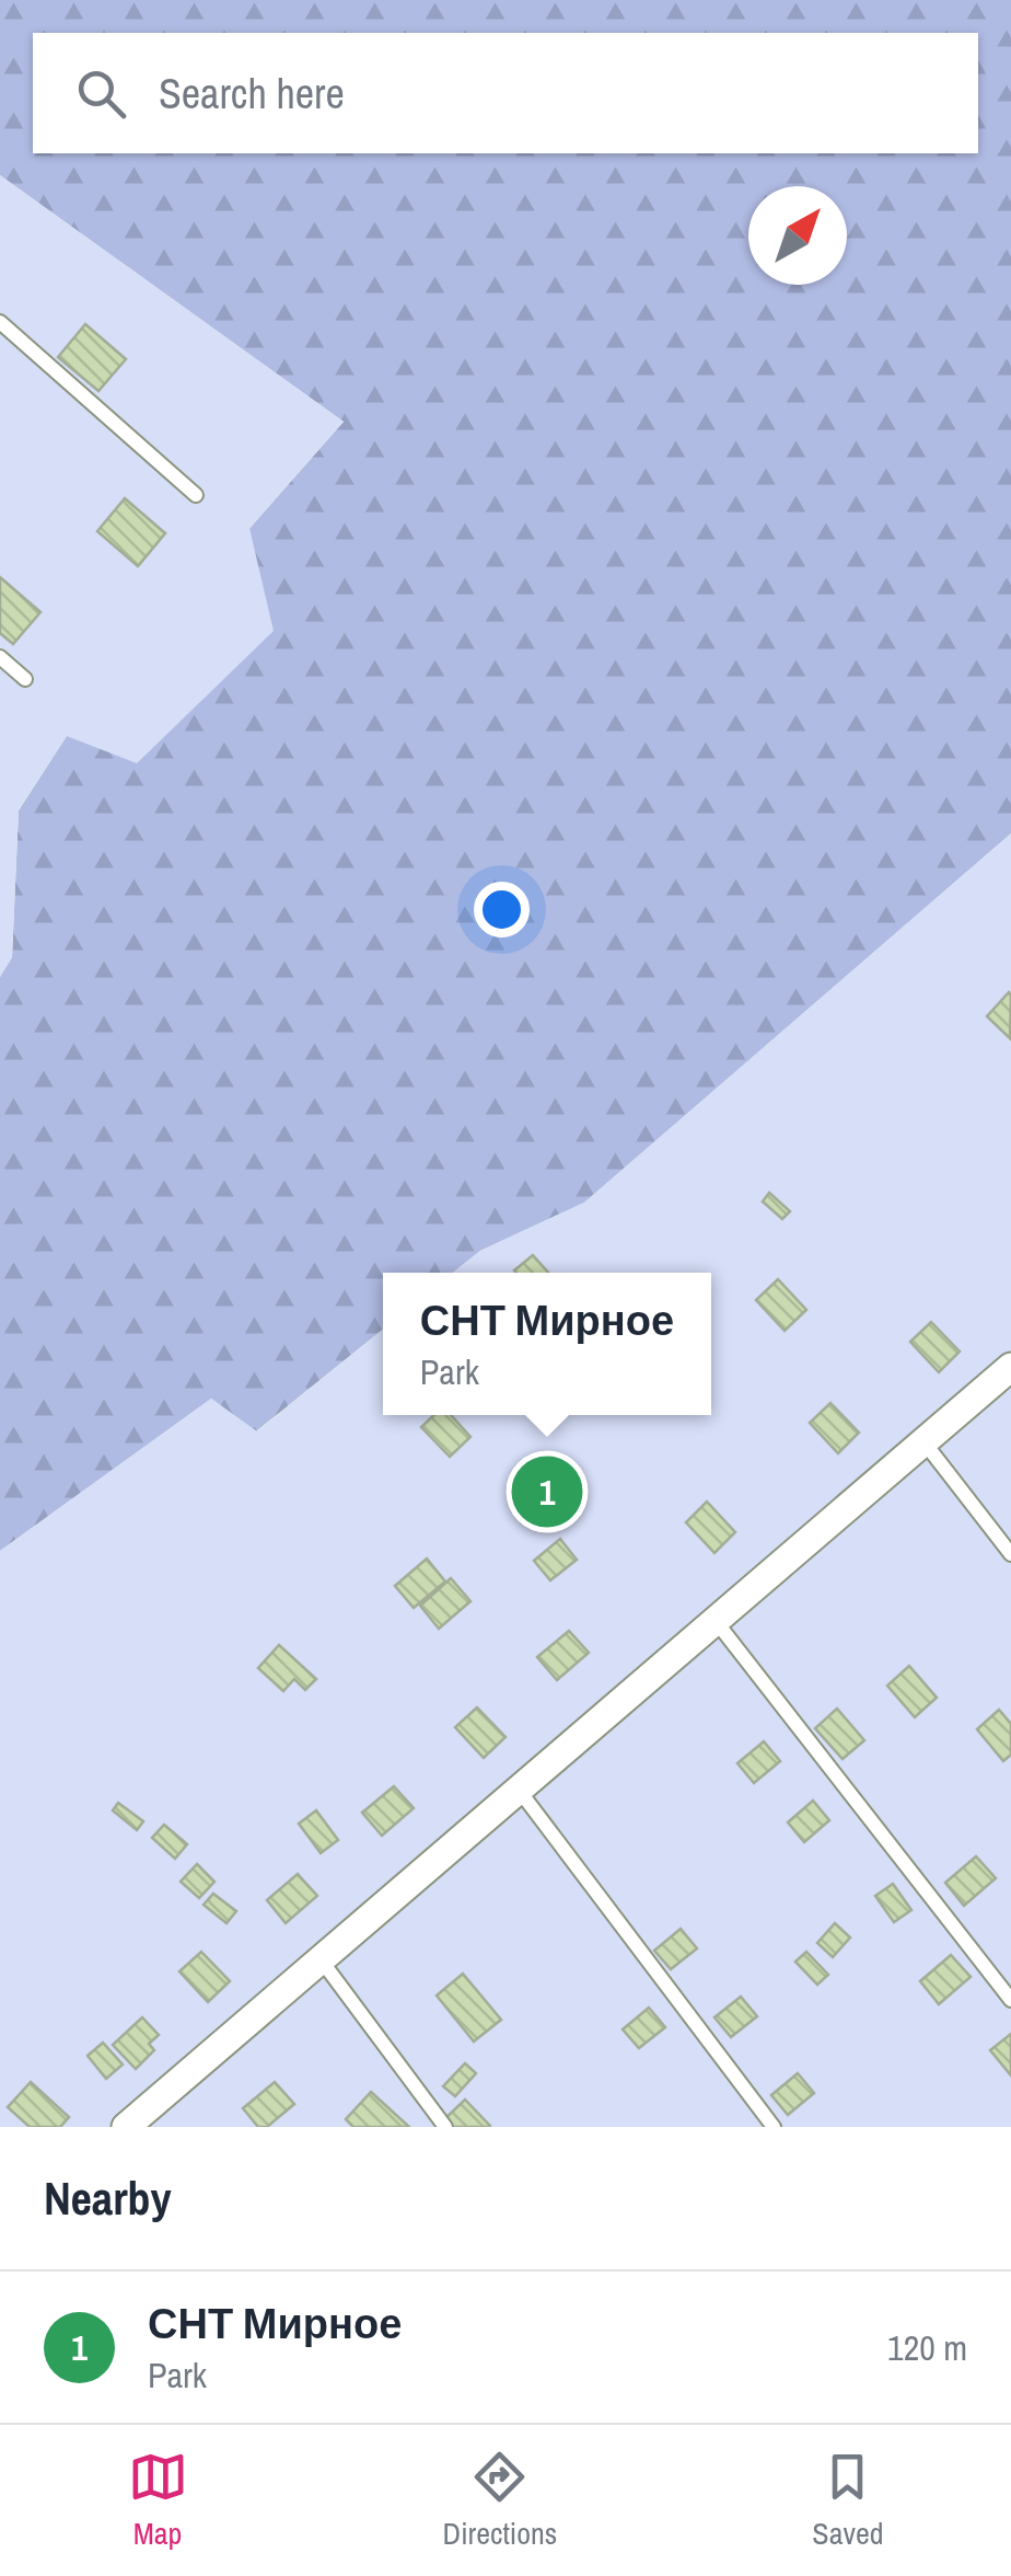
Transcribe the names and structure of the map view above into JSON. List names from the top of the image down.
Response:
{
  "north": "top right",
  "page": {
    "search": "Search here",
    "popup": ["СНТ Мирное", "Park"],
    "pins": "1",
    "heading": "Nearby",
    "list": [
      {
        "mark": "1",
        "name": "СНТ Мирное",
        "note": "Park",
        "value": "120 m"
      }
    ],
    "nav": ["Map", "Directions", "Saved"]
  }
}
